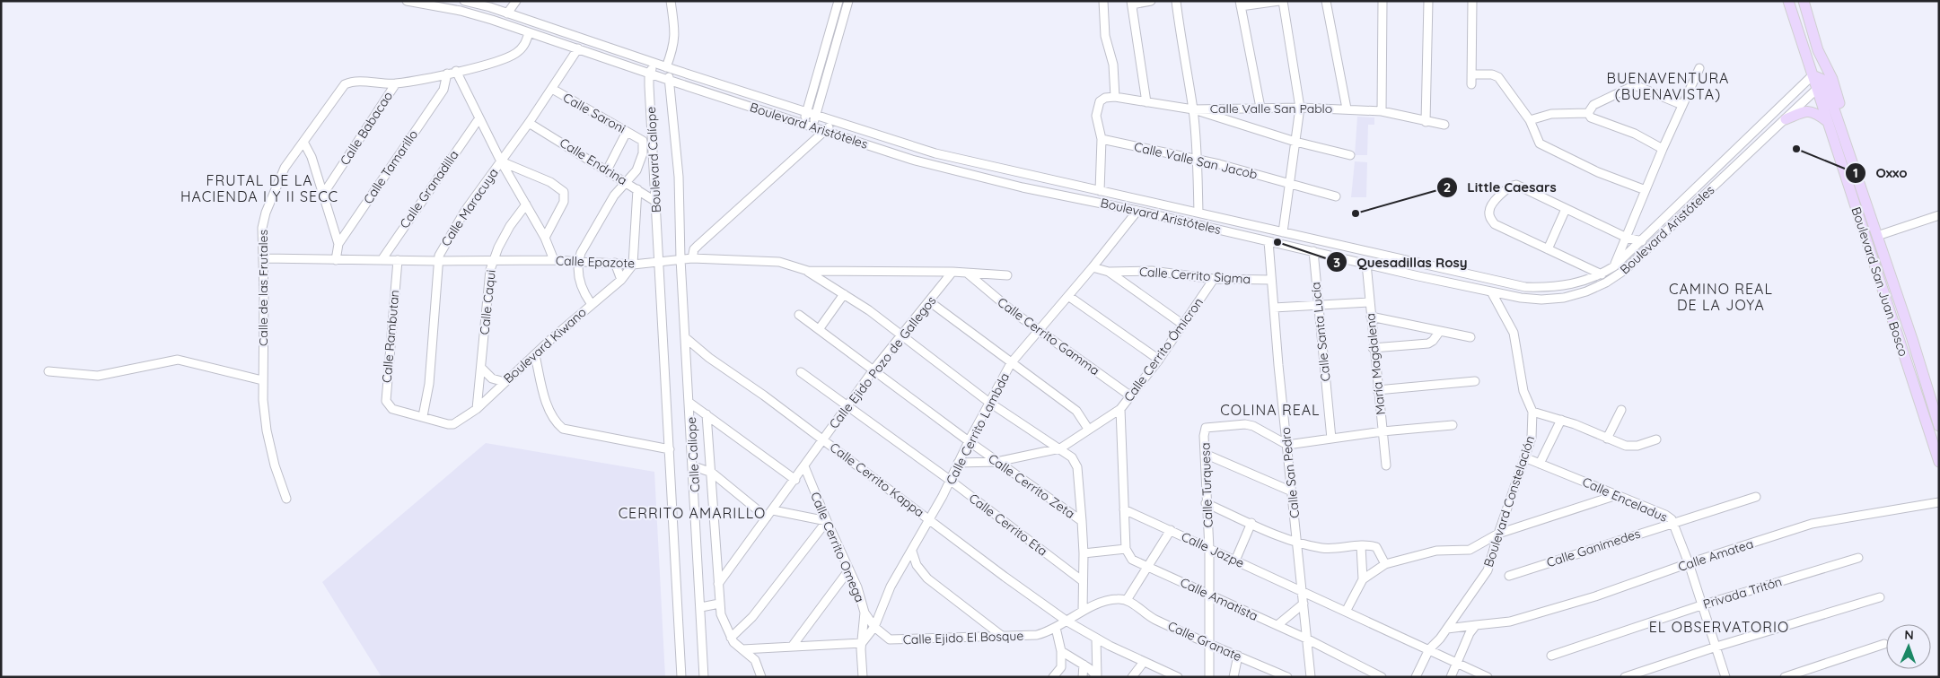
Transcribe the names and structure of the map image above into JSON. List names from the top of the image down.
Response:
{
  "streets": {
    "main road": ["Boulevard San Juan Bosco"],
    "street": [
      "Calle Valle San Pablo",
      "Calle Saroni",
      "Boulevard Aristóteles",
      "Calle Babacao",
      "Boulevard Calíope",
      "Calle Valle San Jacob",
      "Calle Endrina",
      "Calle Tamarillo",
      "Calle Granadilla",
      "Calle Maracuya",
      "Calle Epazote",
      "Calle Cerrito Sigma",
      "Calle de las Frutales",
      "Calle Caqui",
      "Calle Santa Lucía",
      "Calle Rambutan",
      "Calle Cerrito Gamma",
      "Boulevard Kiwano",
      "Calle Cerrito Ómicron",
      "Calle Ejido Pozo de Gallegos",
      "María Magdalena",
      "Calle Cerrito Lambda",
      "Calle Caliope",
      "Calle San Pedro",
      "Calle Cerrito Kappa",
      "Calle Turquesa",
      "Calle Cerrito Zeta",
      "Calle Enceladus",
      "Boulevard Constelación",
      "Calle Cerrito Eta",
      "Calle Cerrito Omega",
      "Calle Ganimedes",
      "Calle Jazpe",
      "Calle Amatea",
      "Privada Tritón",
      "Calle Amatista",
      "Calle Ejido El Bosque",
      "Calle Granate"
    ]
  },
  "crossings": [
    ["Calle Valle San Pablo", "Calle Valle San Jacob"],
    ["Calle Saroni", "Boulevard Calíope"],
    ["Calle Saroni", "Calle Maracuya"],
    ["Boulevard Aristóteles", "Boulevard Calíope"],
    ["Boulevard Aristóteles", "Calle Maracuya"],
    ["Boulevard Aristóteles", "Boulevard San Juan Bosco"],
    ["Boulevard Aristóteles", "Calle de las Frutales"],
    ["Boulevard Aristóteles", "Calle Santa Lucía"],
    ["Boulevard Aristóteles", "María Magdalena"],
    ["Boulevard Aristóteles", "Calle Cerrito Lambda"],
    ["Boulevard Aristóteles", "Calle San Pedro"],
    ["Calle Babacao", "Calle de las Frutales"],
    ["Boulevard Calíope", "Calle Endrina"],
    ["Boulevard Calíope", "Calle Epazote"],
    ["Boulevard Calíope", "Calle Caliope"],
    ["Calle Endrina", "Calle Maracuya"],
    ["Calle Tamarillo", "Calle Epazote"],
    ["Calle Tamarillo", "Calle de las Frutales"],
    ["Calle Granadilla", "Calle Epazote"],
    ["Calle Maracuya", "Calle Epazote"],
    ["Calle Maracuya", "Calle Rambutan"],
    ["Calle Maracuya", "Boulevard Kiwano"],
    ["Calle Epazote", "Calle de las Frutales"],
    ["Calle Epazote", "Calle Caqui"],
    ["Calle Epazote", "Calle Rambutan"],
    ["Calle Epazote", "Calle Cerrito Gamma"],
    ["Calle Epazote", "Boulevard Kiwano"],
    ["Calle Epazote", "Calle Ejido Pozo de Gallegos"],
    ["Calle Epazote", "Calle Caliope"],
    ["Calle Cerrito Sigma", "Calle Cerrito Ómicron"],
    ["Calle Cerrito Sigma", "Calle Cerrito Lambda"],
    ["Calle Cerrito Sigma", "Calle San Pedro"],
    ["Calle Caqui", "Boulevard Kiwano"],
    ["Calle Rambutan", "Boulevard Kiwano"],
    ["Calle Cerrito Gamma", "Calle Cerrito Ómicron"],
    ["Calle Cerrito Gamma", "Calle Cerrito Lambda"],
    ["Calle Cerrito Ómicron", "Calle Cerrito Lambda"],
    ["Calle Cerrito Ómicron", "Calle Cerrito Zeta"],
    ["Calle Ejido Pozo de Gallegos", "Calle Cerrito Kappa"],
    ["Calle Ejido Pozo de Gallegos", "Calle Cerrito Zeta"],
    ["Calle Ejido Pozo de Gallegos", "Calle Cerrito Eta"],
    ["Calle Ejido Pozo de Gallegos", "Calle Cerrito Omega"],
    ["Calle Cerrito Lambda", "Calle Cerrito Kappa"],
    ["Calle Cerrito Lambda", "Calle Cerrito Zeta"],
    ["Calle Cerrito Lambda", "Calle Cerrito Eta"],
    ["Calle Cerrito Lambda", "Calle Cerrito Omega"],
    ["Calle Cerrito Lambda", "Calle Ejido El Bosque"],
    ["Calle Caliope", "Calle Cerrito Kappa"],
    ["Calle San Pedro", "Calle Turquesa"],
    ["Calle San Pedro", "Calle Jazpe"],
    ["Calle San Pedro", "Calle Amatista"],
    ["Calle Cerrito Kappa", "Calle Ejido El Bosque"],
    ["Calle Turquesa", "Calle Jazpe"],
    ["Calle Turquesa", "Calle Amatista"],
    ["Calle Turquesa", "Calle Granate"],
    ["Calle Enceladus", "Boulevard Constelación"],
    ["Calle Enceladus", "Calle Ganimedes"],
    ["Calle Enceladus", "Calle Amatea"],
    ["Calle Enceladus", "Privada Tritón"],
    ["Boulevard Constelación", "Calle Jazpe"],
    ["Boulevard Constelación", "Calle Amatea"],
    ["Calle Cerrito Omega", "Calle Ejido El Bosque"],
    ["Calle Ejido El Bosque", "Calle Granate"]
  ],
  "districts": [
    "BUENAVENTURA (BUENAVISTA)",
    "FRUTAL DE LA HACIENDA I Y II SECC",
    "CAMINO REAL DE LA JOYA",
    "COLINA REAL",
    "CERRITO AMARILLO",
    "EL OBSERVATORIO"
  ],
  "places": ["Oxxo", "Little Caesars", "Quesadillas Rosy"],
  "north": "top"
}
